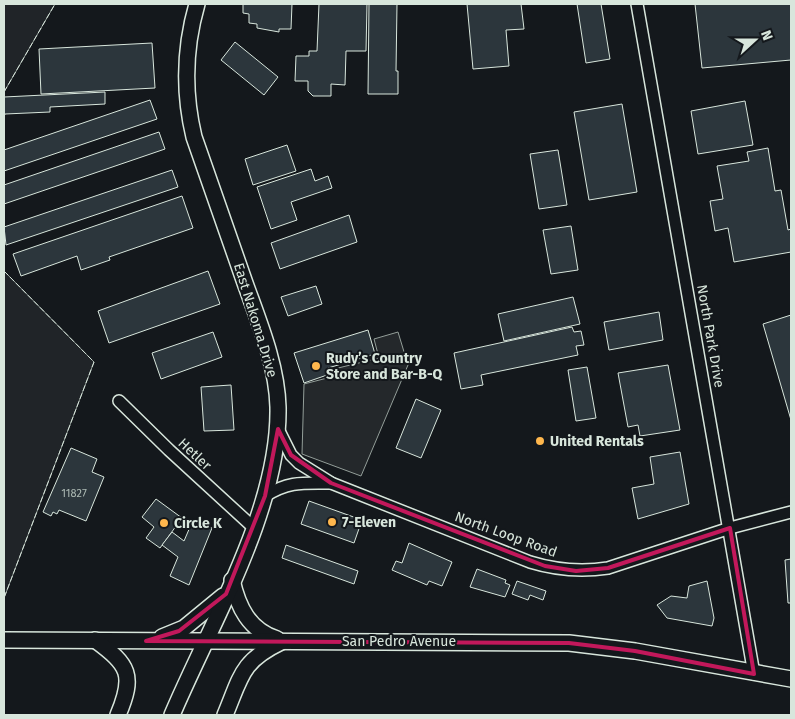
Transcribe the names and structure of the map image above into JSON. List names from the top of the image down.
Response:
{
  "streets": {
    "main road": ["East Nakoma Drive", "San Pedro Avenue"],
    "street": ["North Park Drive", "Hetler", "North Loop Road"]
  },
  "crossings": [
    ["East Nakoma Drive", "Hetler"],
    ["East Nakoma Drive", "North Loop Road"],
    ["East Nakoma Drive", "San Pedro Avenue"],
    ["North Park Drive", "North Loop Road"],
    ["North Park Drive", "San Pedro Avenue"]
  ],
  "places": [
    "Rudy’s Country Store and Bar-B-Q",
    "United Rentals",
    "7-Eleven",
    "Circle K"
  ],
  "house_numbers": ["11827"],
  "north": "right"
}
